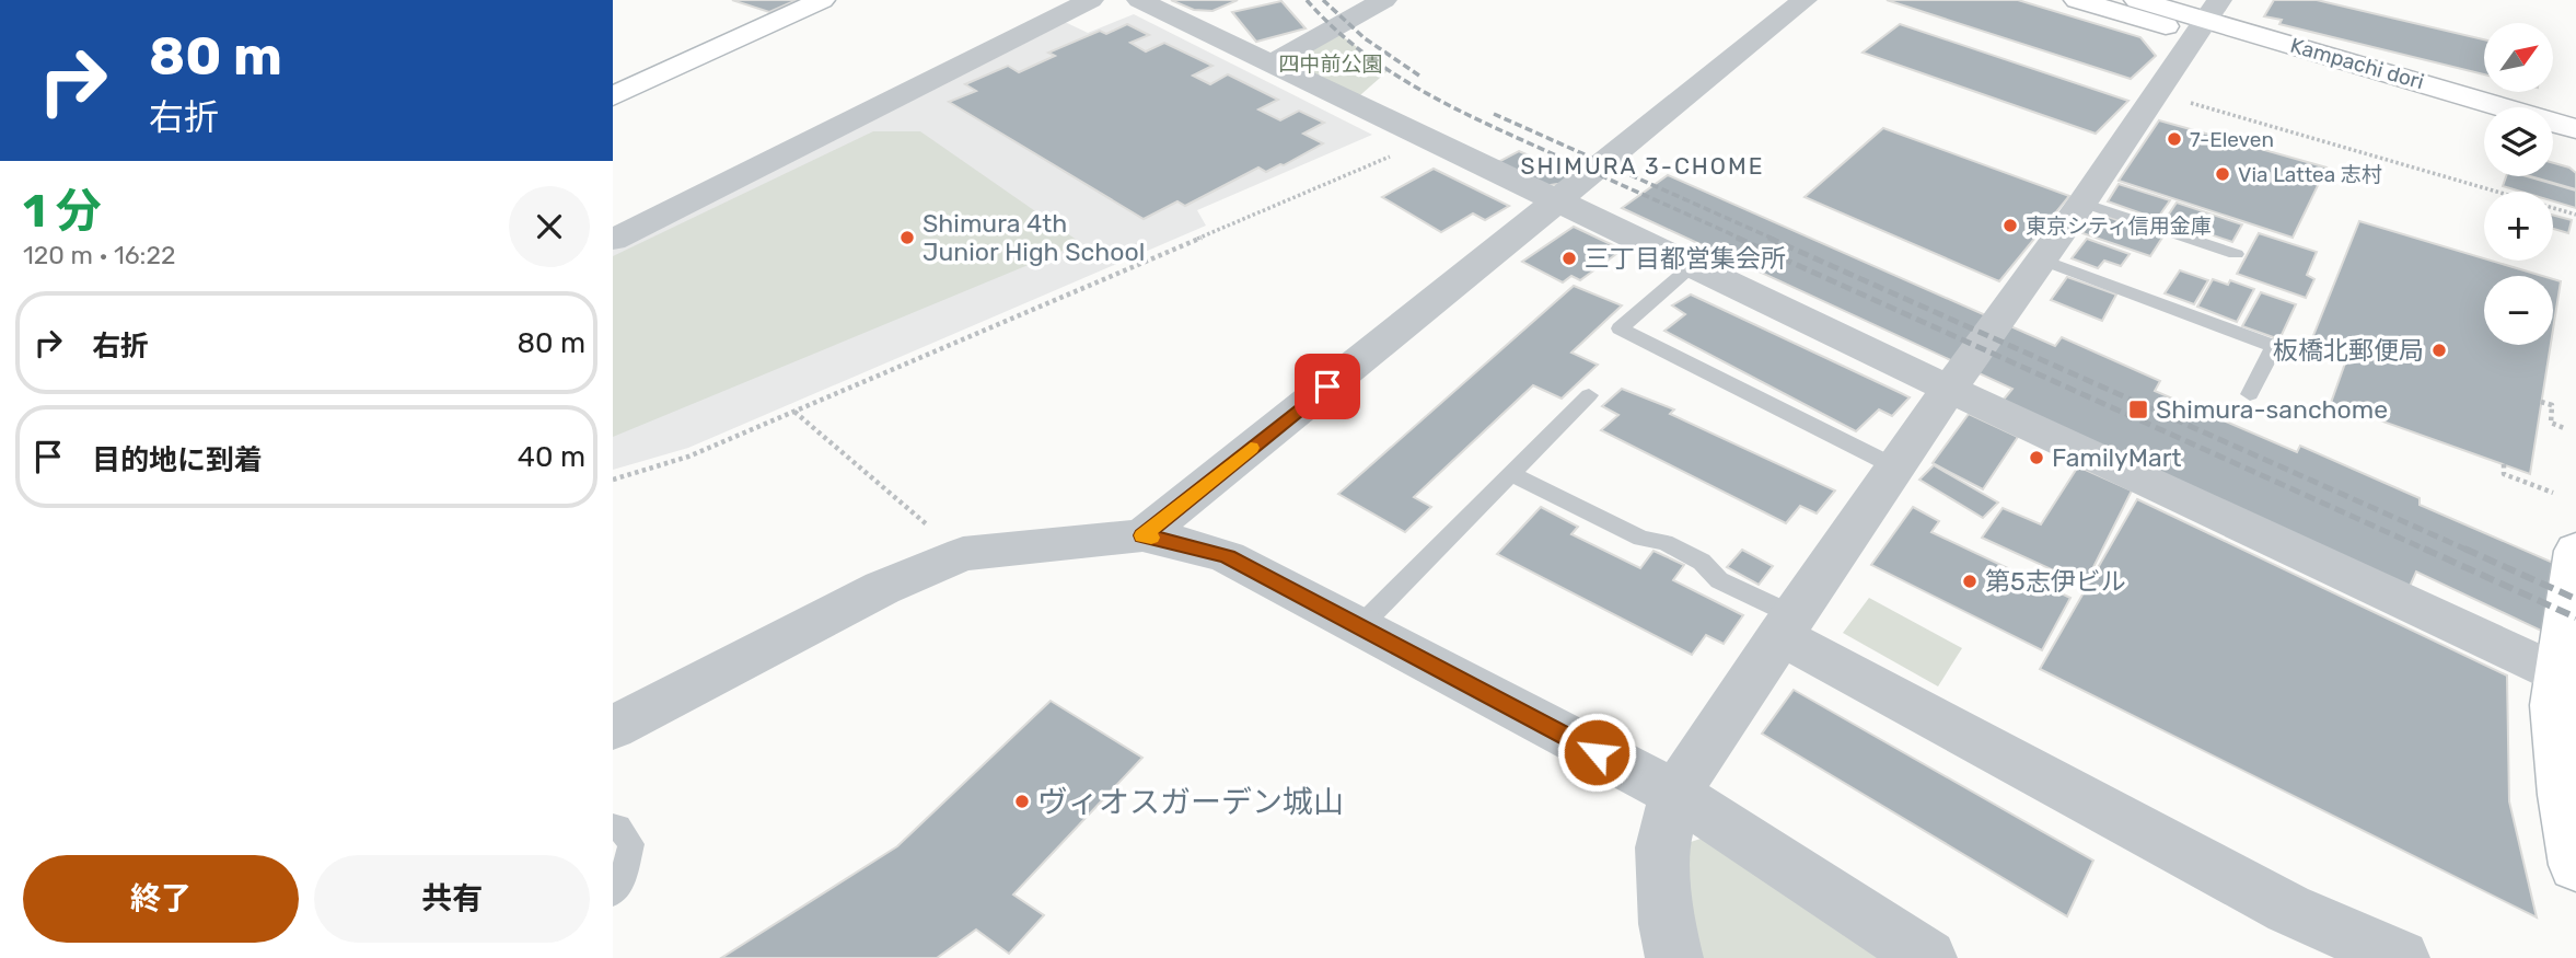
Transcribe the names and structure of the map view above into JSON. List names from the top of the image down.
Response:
{
  "streets": {
    "main road": ["Kampachi dori"]
  },
  "districts": ["SHIMURA 3-CHOME"],
  "parks": ["四中前公園"],
  "places": {
    "other": [
      "7-Eleven",
      "Via Lattea 志村",
      "東京シティ信用金庫",
      "Shimura 4th Junior High School",
      "三丁目都営集会所",
      "板橋北郵便局",
      "FamilyMart",
      "第5志伊ビル",
      "ヴィオスガーデン城山"
    ],
    "transit": ["Shimura-sanchome"]
  },
  "north": "top right",
  "page": {
    "turn": ["80 m", "右折"],
    "map_buttons": ["+", "−"],
    "heading": ["1 分", "120 m · 16:22"],
    "list": [
      {
        "name": "右折",
        "value": "80 m"
      },
      {
        "name": "目的地に到着",
        "value": "40 m"
      }
    ],
    "buttons": ["終了", "共有"]
  }
}
